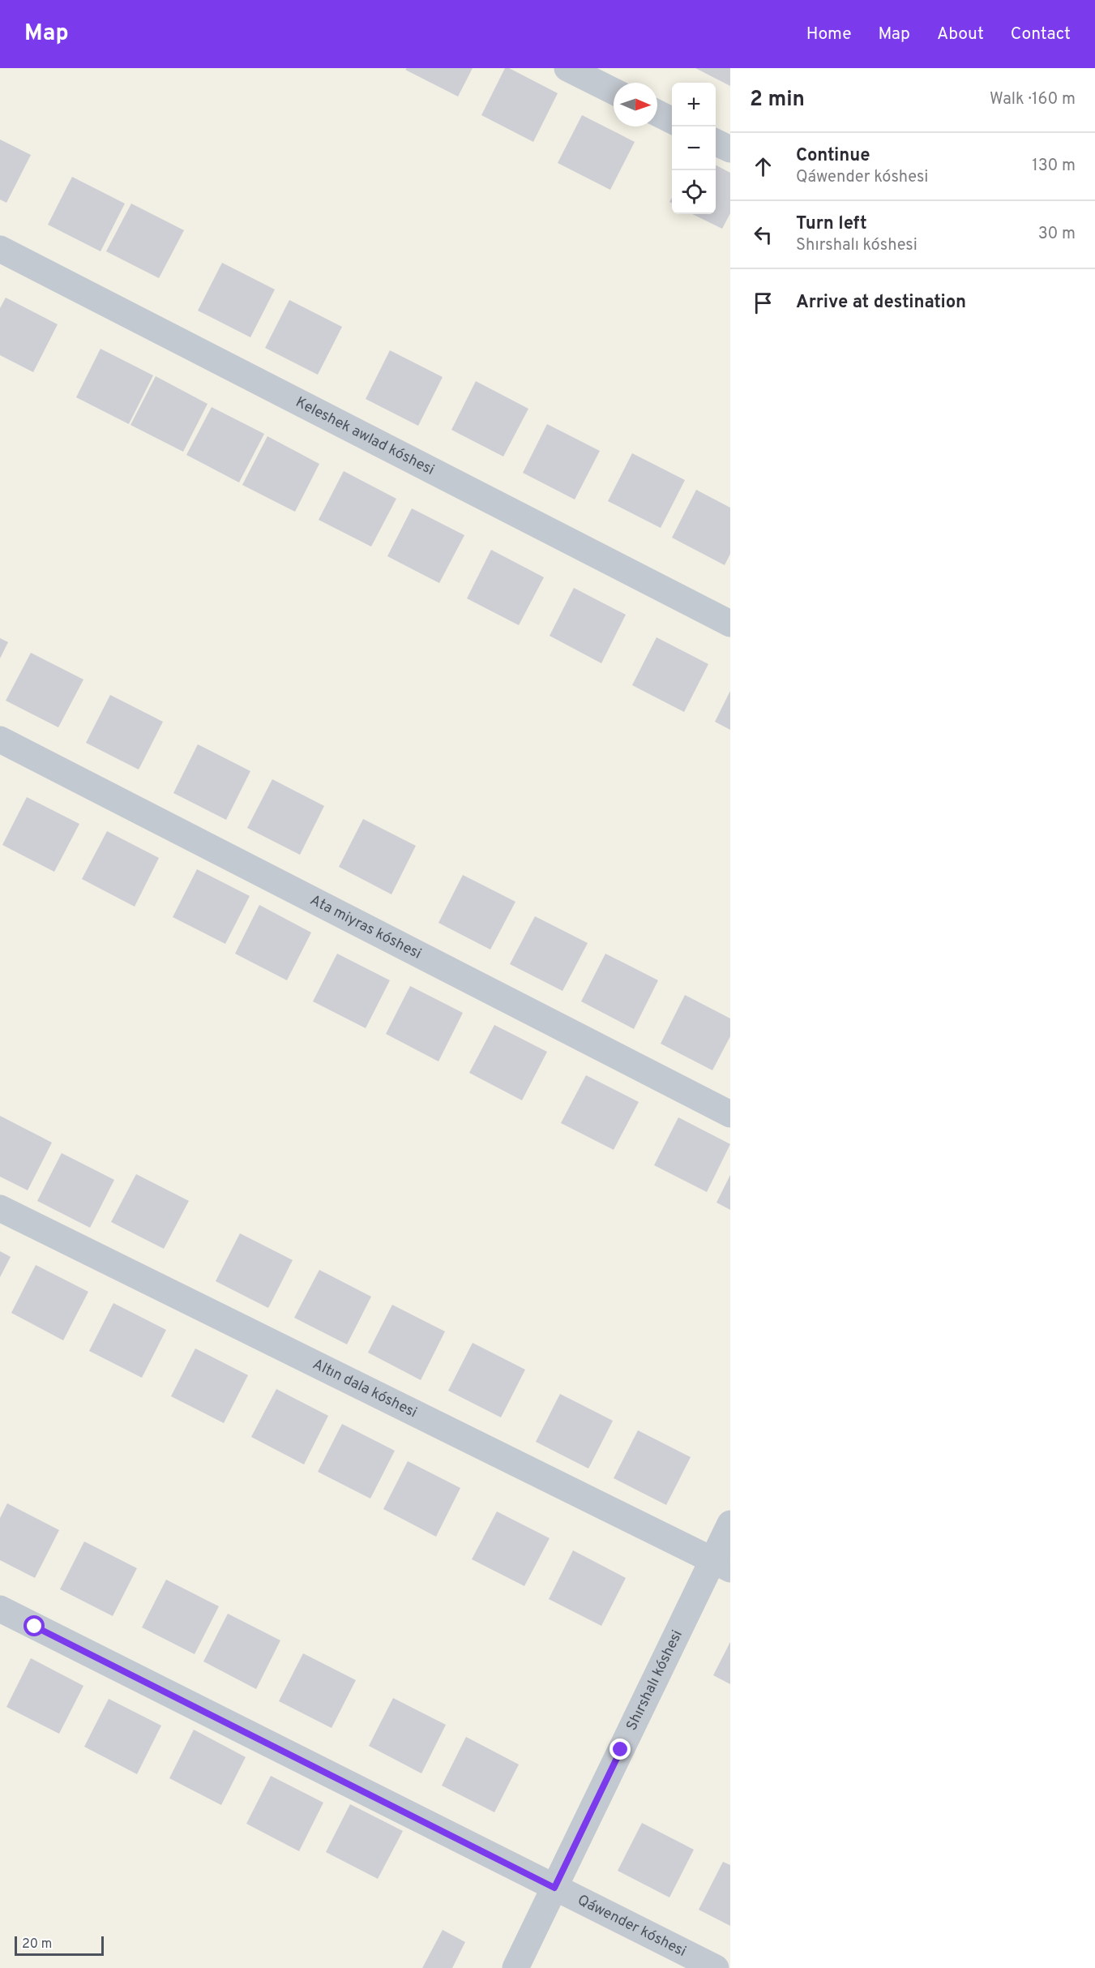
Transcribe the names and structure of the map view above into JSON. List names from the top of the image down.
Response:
{
  "streets": {
    "street": [
      "Keleshek awlad kóshesi",
      "Ata miyras kóshesi",
      "Altın dala kóshesi",
      "Shırshalı kóshesi",
      "Qáwender kóshesi"
    ]
  },
  "crossings": [
    ["Altın dala kóshesi", "Shırshalı kóshesi"],
    ["Shırshalı kóshesi", "Qáwender kóshesi"]
  ],
  "scale_bar": "20 m",
  "north": "right",
  "page": {
    "header": "Map",
    "nav": [
      "Home",
      "Map",
      "About",
      "Contact"
    ],
    "heading": ["2 min", "Walk · 160 m"],
    "map_buttons": ["+", "−"],
    "list": [
      ["Continue", "Qáwender kóshesi", "130 m"],
      ["Turn left", "Shırshalı kóshesi", "30 m"],
      "Arrive at destination"
    ],
    "scale": "20 m"
  }
}
